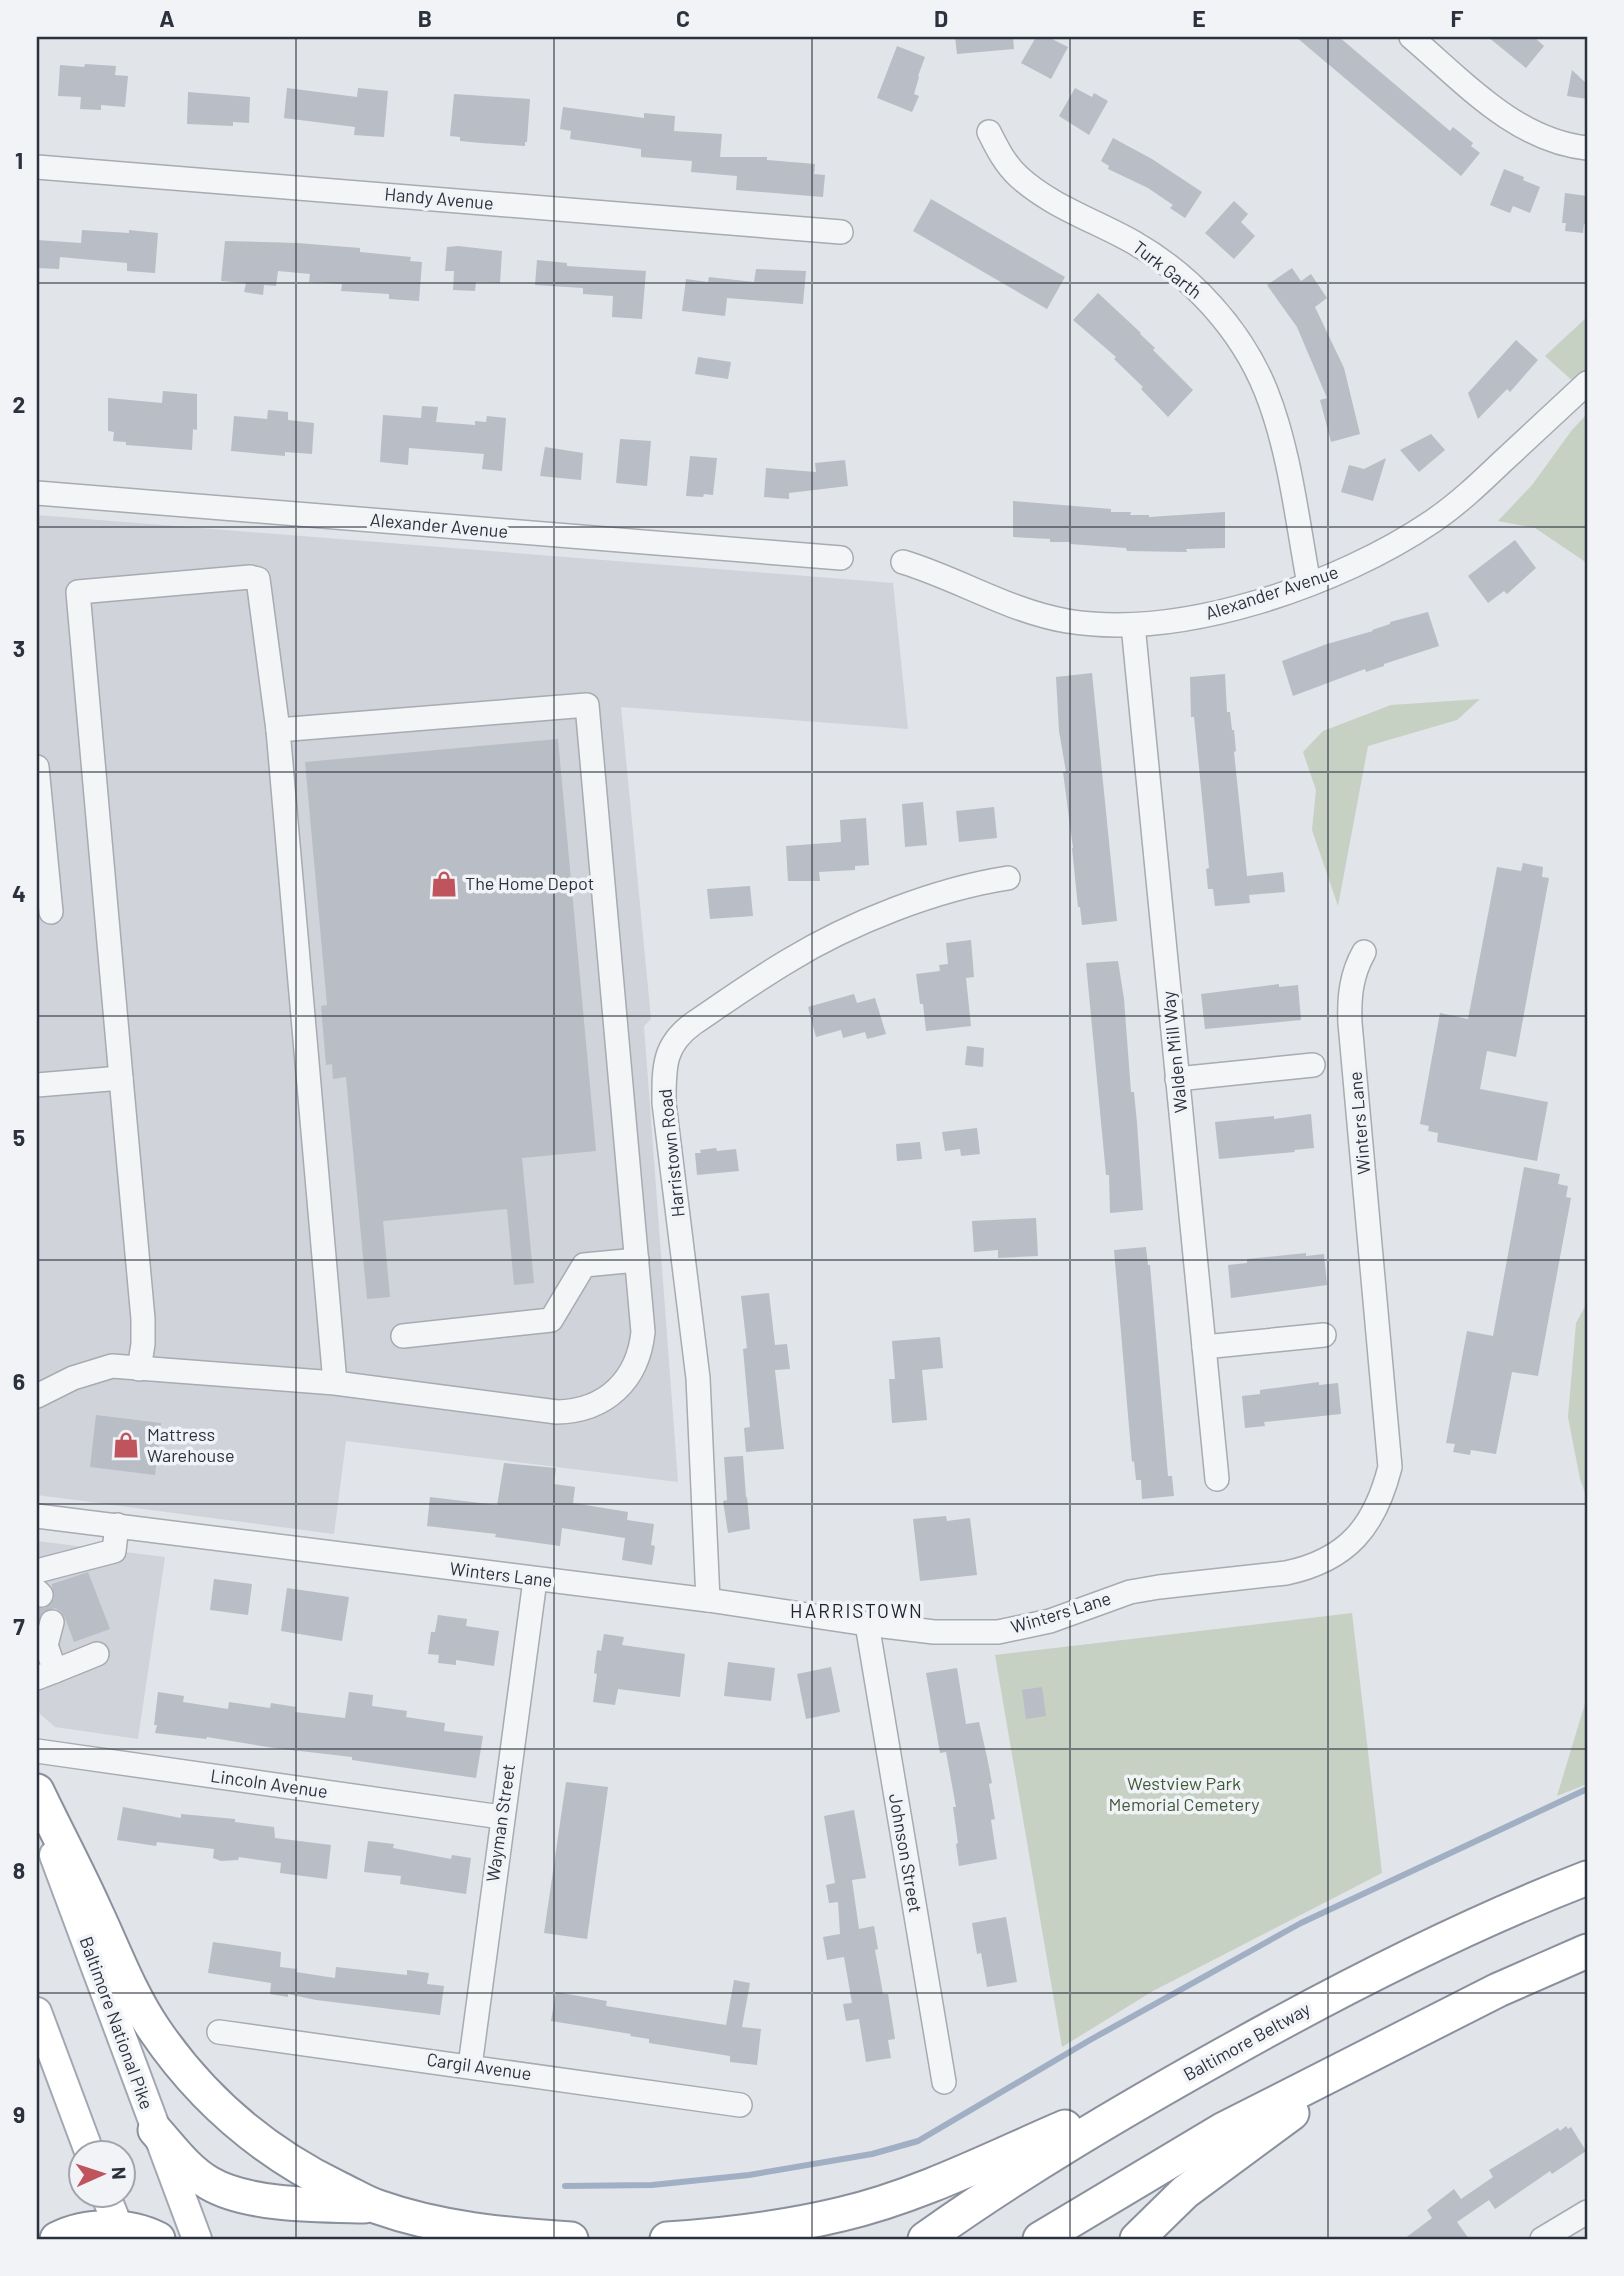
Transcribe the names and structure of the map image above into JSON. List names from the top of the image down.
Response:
{
  "streets": {
    "highway": ["Baltimore Beltway"],
    "main road": ["Baltimore National Pike"],
    "street": [
      "Handy Avenue",
      "Turk Garth",
      "Alexander Avenue",
      "Walden Mill Way",
      "Winters Lane",
      "Harristown Road",
      "Lincoln Avenue",
      "Wayman Street",
      "Johnson Street",
      "Cargil Avenue"
    ]
  },
  "crossings": [
    ["Turk Garth", "Alexander Avenue"],
    ["Alexander Avenue", "Walden Mill Way"],
    ["Winters Lane", "Harristown Road"],
    ["Winters Lane", "Wayman Street"],
    ["Winters Lane", "Johnson Street"],
    ["Lincoln Avenue", "Wayman Street"],
    ["Wayman Street", "Cargil Avenue"]
  ],
  "districts": ["HARRISTOWN"],
  "parks": ["Westview Park Memorial Cemetery"],
  "places": {
    "shop": ["The Home Depot", "Mattress Warehouse"]
  },
  "north": "right",
  "grid": {
    "columns": [
      "A",
      "B",
      "C",
      "D",
      "E",
      "F"
    ],
    "rows": [
      "1",
      "2",
      "3",
      "4",
      "5",
      "6",
      "7",
      "8",
      "9"
    ]
  }
}
